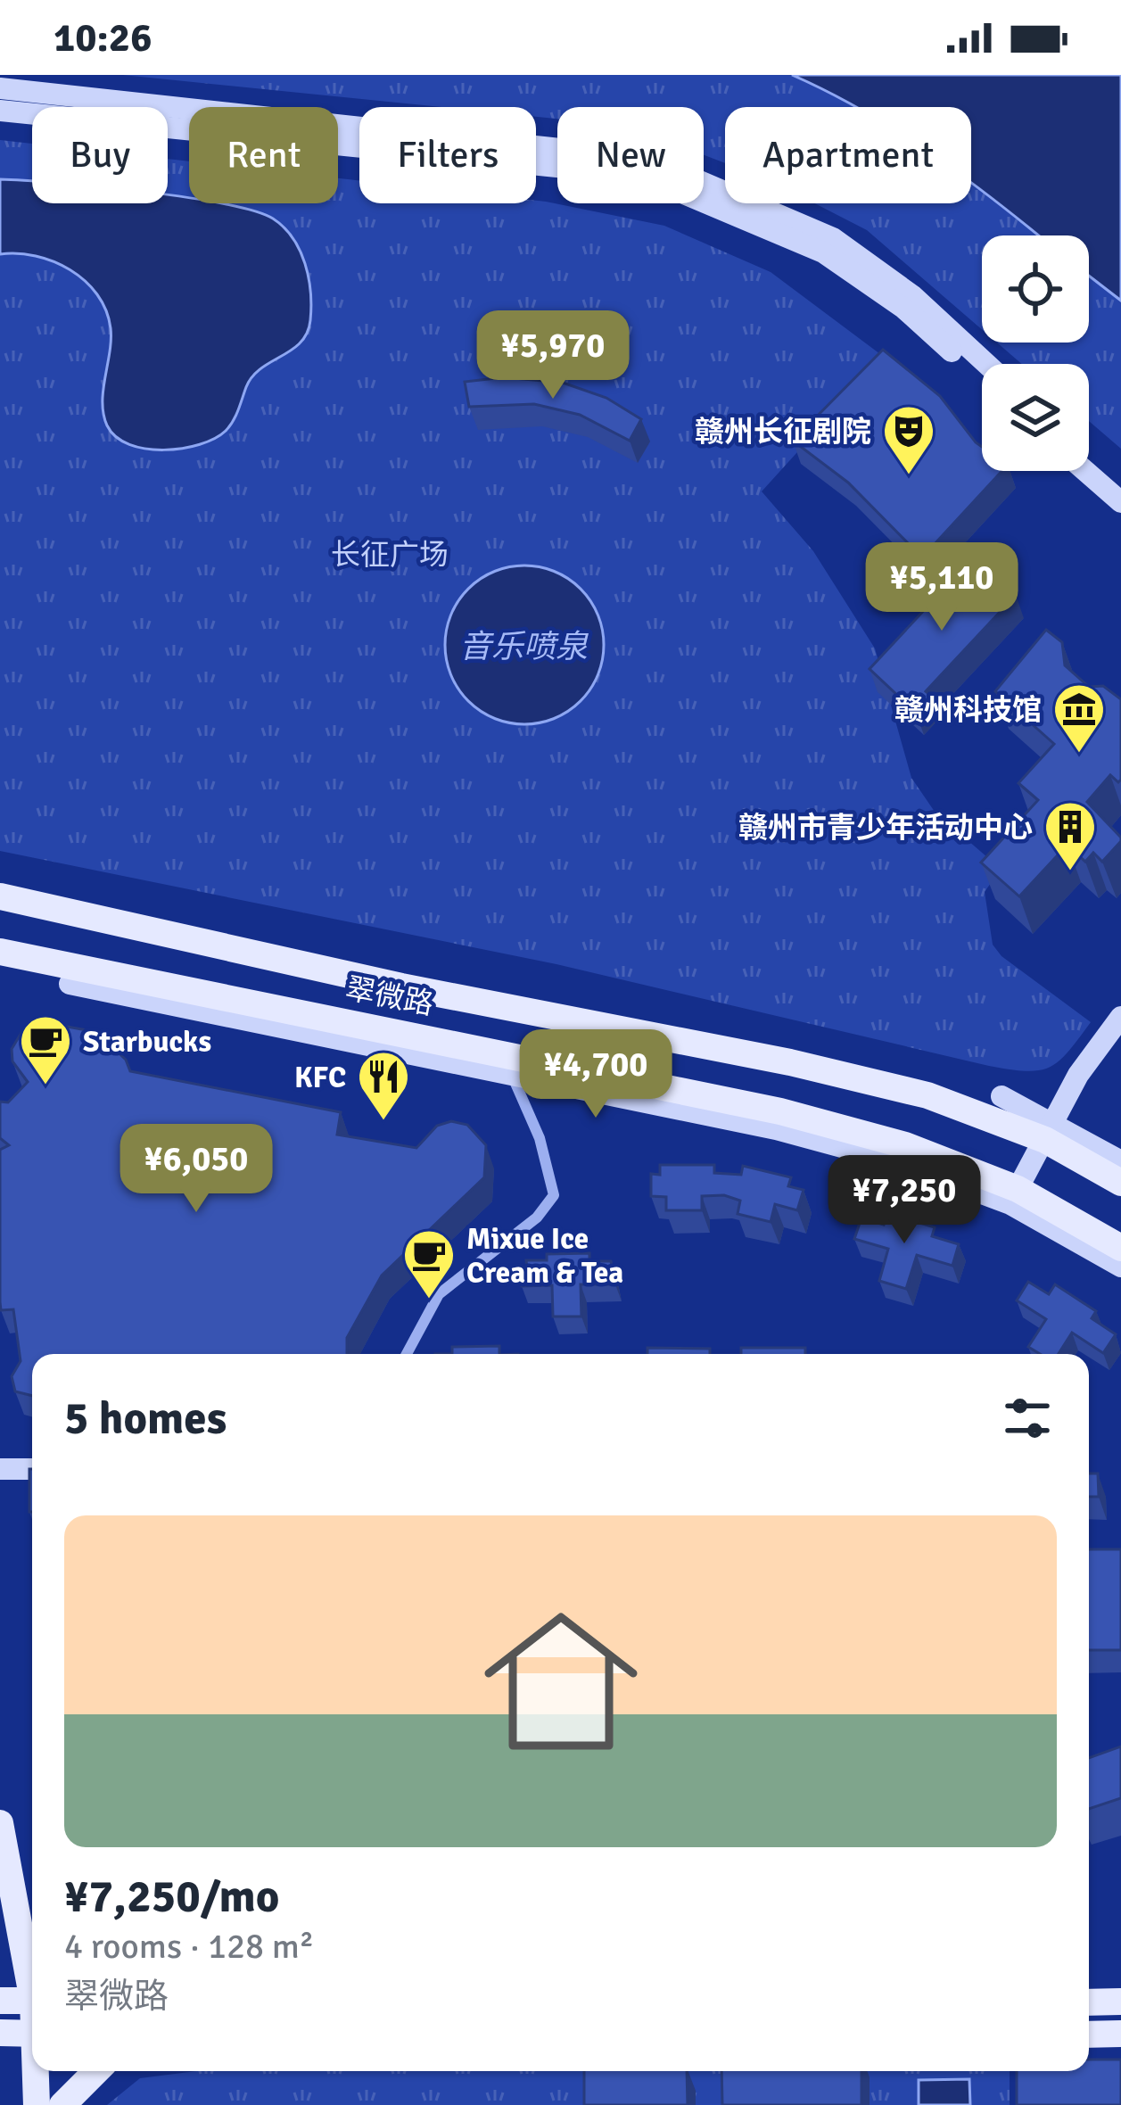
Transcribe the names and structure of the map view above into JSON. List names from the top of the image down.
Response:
{
  "streets": {
    "main road": ["翠微路"]
  },
  "water": ["音乐喷泉"],
  "parks": ["长征广场"],
  "places": {
    "theatre": ["赣州长征剧院"],
    "museum": ["赣州科技馆"],
    "building": ["赣州市青少年活动中心"],
    "cafe": ["Starbucks", "Mixue Ice Cream & Tea"],
    "restaurant": ["KFC"]
  },
  "page": {
    "status": "10:26",
    "chip": [
      "Buy",
      "Rent",
      "Filters",
      "New",
      "Apartment"
    ],
    "price": [
      "¥5,970",
      "¥5,110",
      "¥4,700",
      "¥6,050",
      "¥7,250"
    ],
    "heading": "5 homes",
    "list": [
      {
        "name": "¥7,250/mo",
        "note": "4 rooms · 128 m² · 翠微路"
      }
    ]
  }
}
